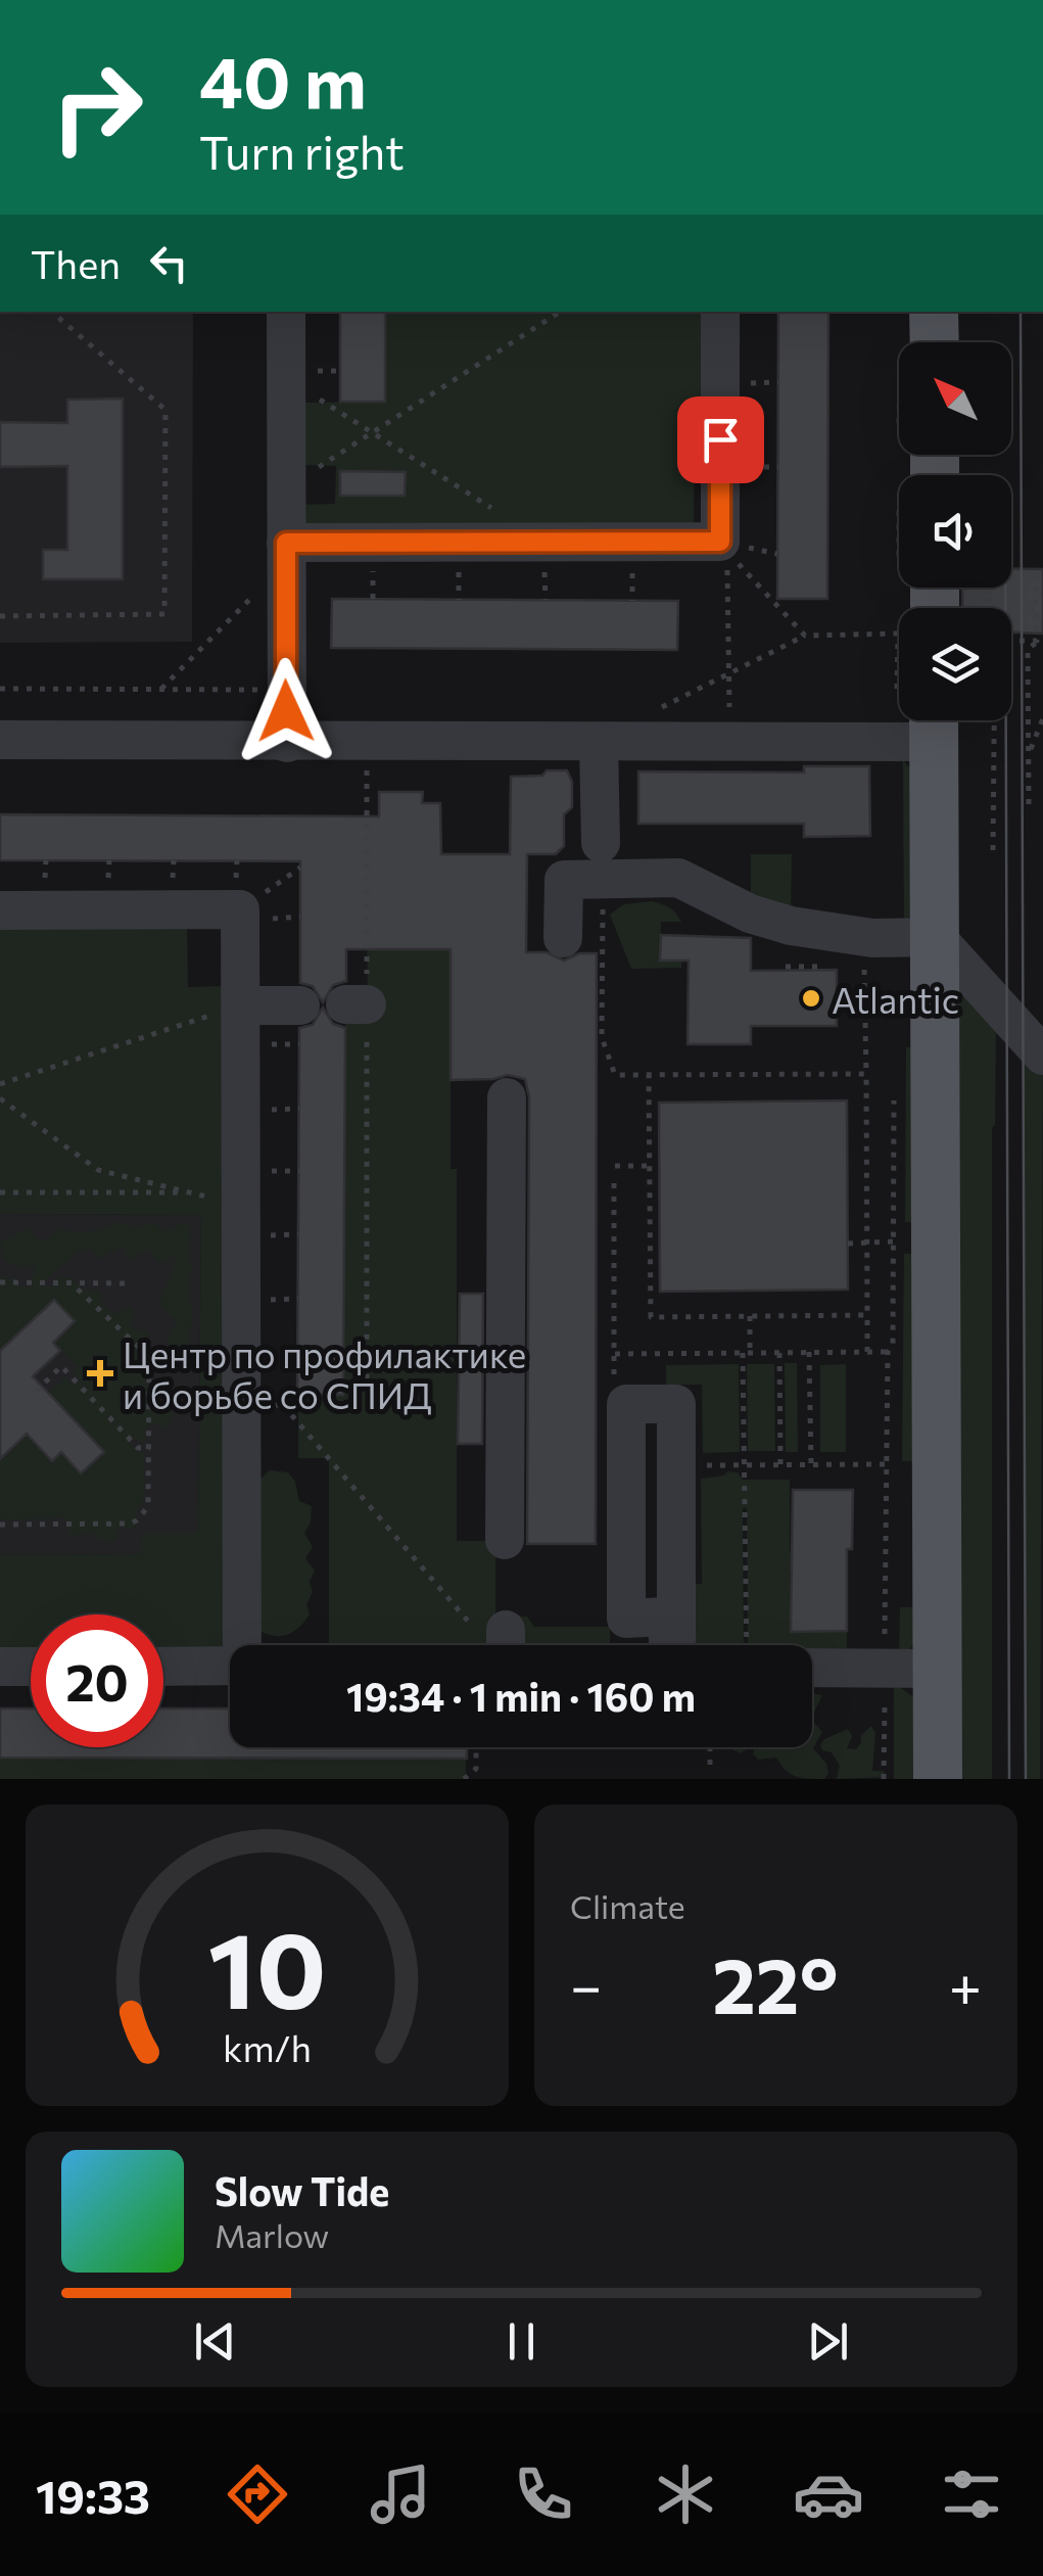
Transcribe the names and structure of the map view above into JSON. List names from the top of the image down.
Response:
{
  "places": {
    "other": ["Atlantic"],
    "health": ["Центр по профилактике и борьбе со СПИД"]
  },
  "north": "top left",
  "page": {
    "turn": ["40 m", "Turn right"],
    "then": "Then",
    "limit": "20",
    "trip": "19:34 · 1 min · 160 m",
    "tile": "Climate",
    "heat": ["−", "22°", "+"],
    "song": ["Slow Tide", "Marlow"],
    "tabs": "19:33",
    "gauge": ["10", "km/h"]
  }
}
